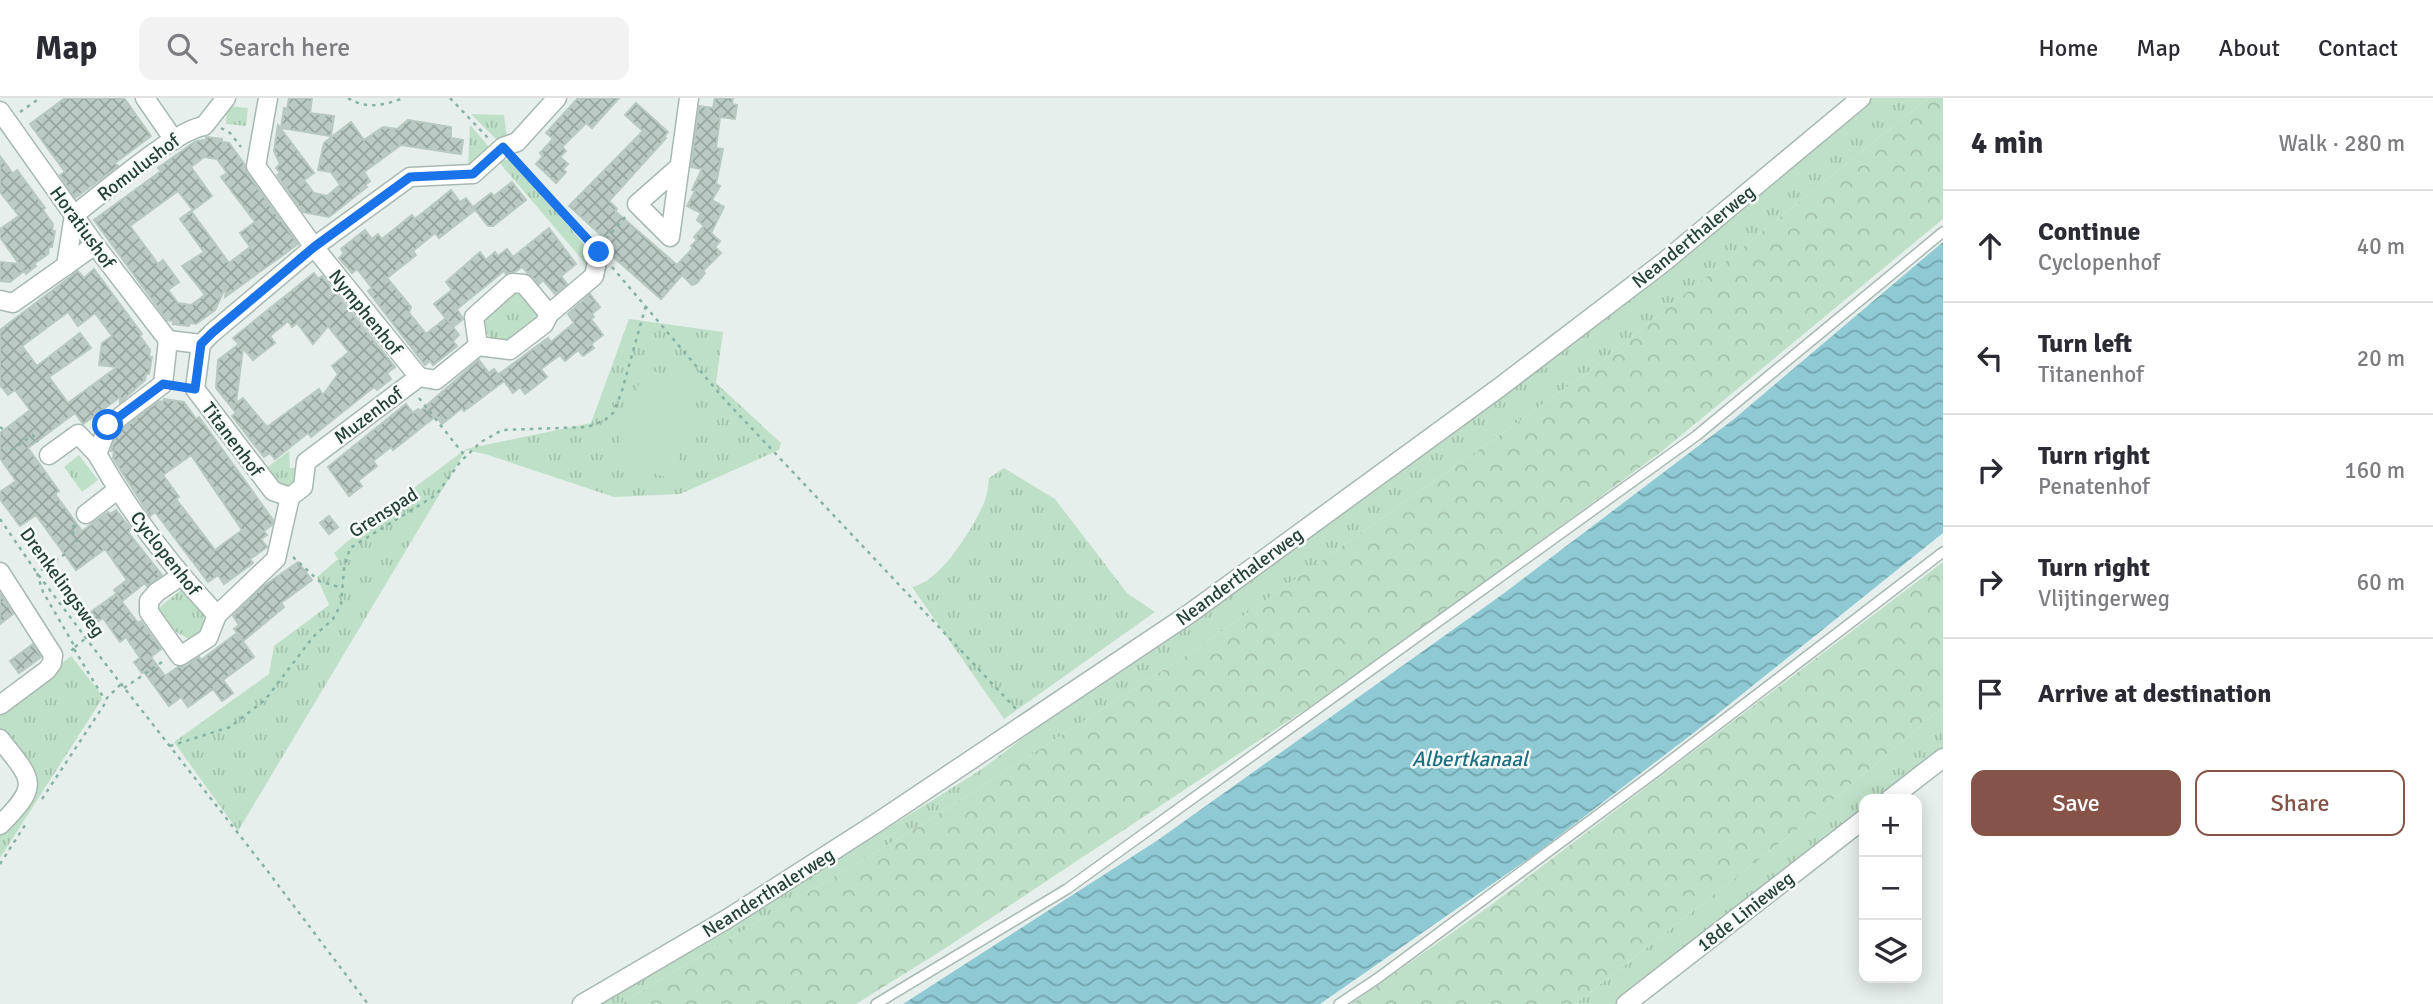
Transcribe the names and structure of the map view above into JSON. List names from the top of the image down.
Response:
{
  "streets": {
    "street": [
      "Romulushof",
      "Horatiushof",
      "Neanderthalerweg",
      "Nymphenhof",
      "Muzenhof",
      "Titanenhof",
      "Cyclopenhof",
      "18de Linieweg"
    ],
    "path": ["Grenspad", "Drenkelingsweg"]
  },
  "crossings": [
    ["Romulushof", "Horatiushof"],
    ["Nymphenhof", "Muzenhof"],
    ["Muzenhof", "Titanenhof"],
    ["Grenspad", "Drenkelingsweg"]
  ],
  "water": ["Albertkanaal"],
  "page": {
    "header": "Map",
    "search": "Search here",
    "nav": [
      "Home",
      "Map",
      "About",
      "Contact"
    ],
    "heading": ["4 min", "Walk · 280 m"],
    "list": [
      ["Continue", "Cyclopenhof", "40 m"],
      ["Turn left", "Titanenhof", "20 m"],
      ["Turn right", "Penatenhof", "160 m"],
      ["Turn right", "Vlijtingerweg", "60 m"],
      "Arrive at destination"
    ],
    "buttons": ["Save", "Share"],
    "map_buttons": ["+", "−"]
  }
}
